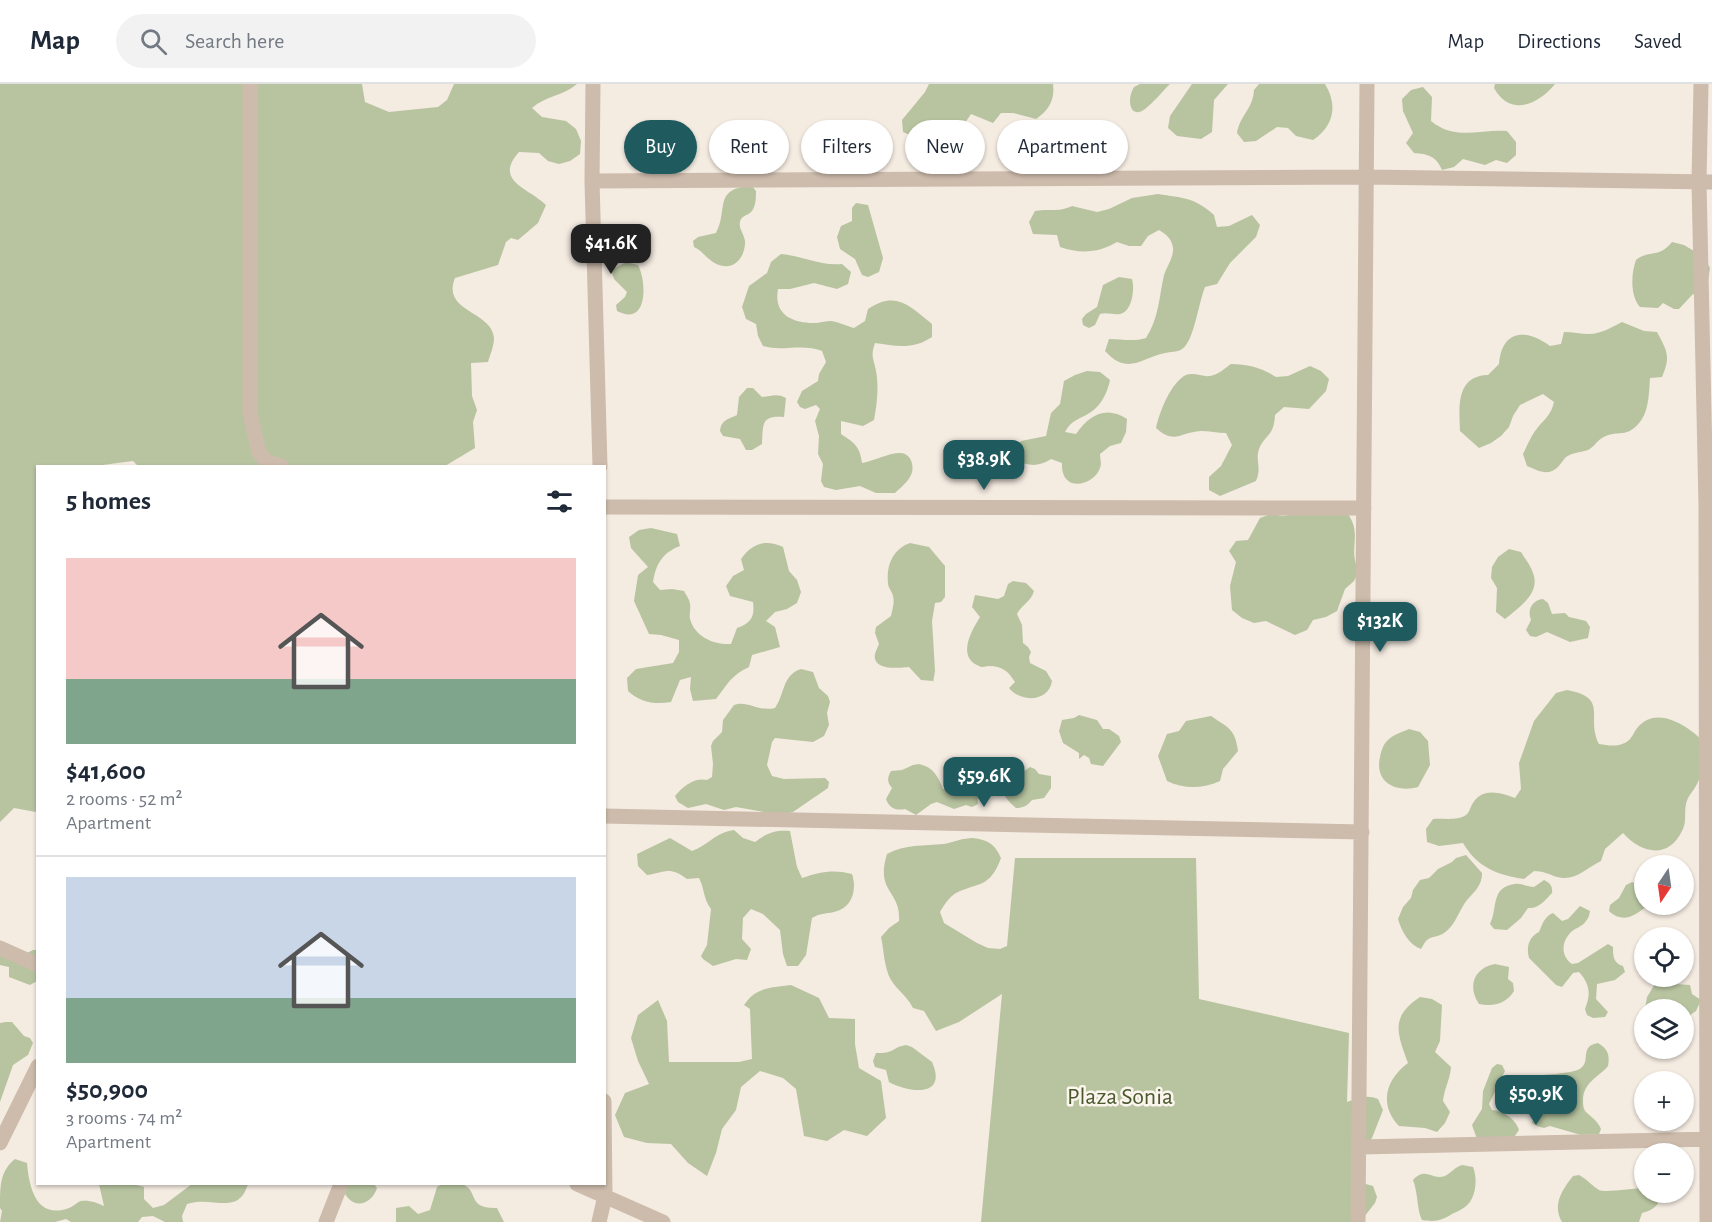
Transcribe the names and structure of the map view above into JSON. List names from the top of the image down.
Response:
{
  "parks": ["Plaza Sonia"],
  "north": "bottom",
  "page": {
    "header": "Map",
    "search": "Search here",
    "nav": ["Map", "Directions", "Saved"],
    "chip": [
      "Buy",
      "Rent",
      "Filters",
      "New",
      "Apartment"
    ],
    "price": [
      "$41.6K",
      "$38.9K",
      "$132K",
      "$59.6K",
      "$50.9K"
    ],
    "heading": "5 homes",
    "list": [
      {
        "name": "$41,600",
        "note": "2 rooms · 52 m² · Apartment"
      },
      {
        "name": "$50,900",
        "note": "3 rooms · 74 m² · Apartment"
      }
    ],
    "map_buttons": ["+", "−"]
  }
}
